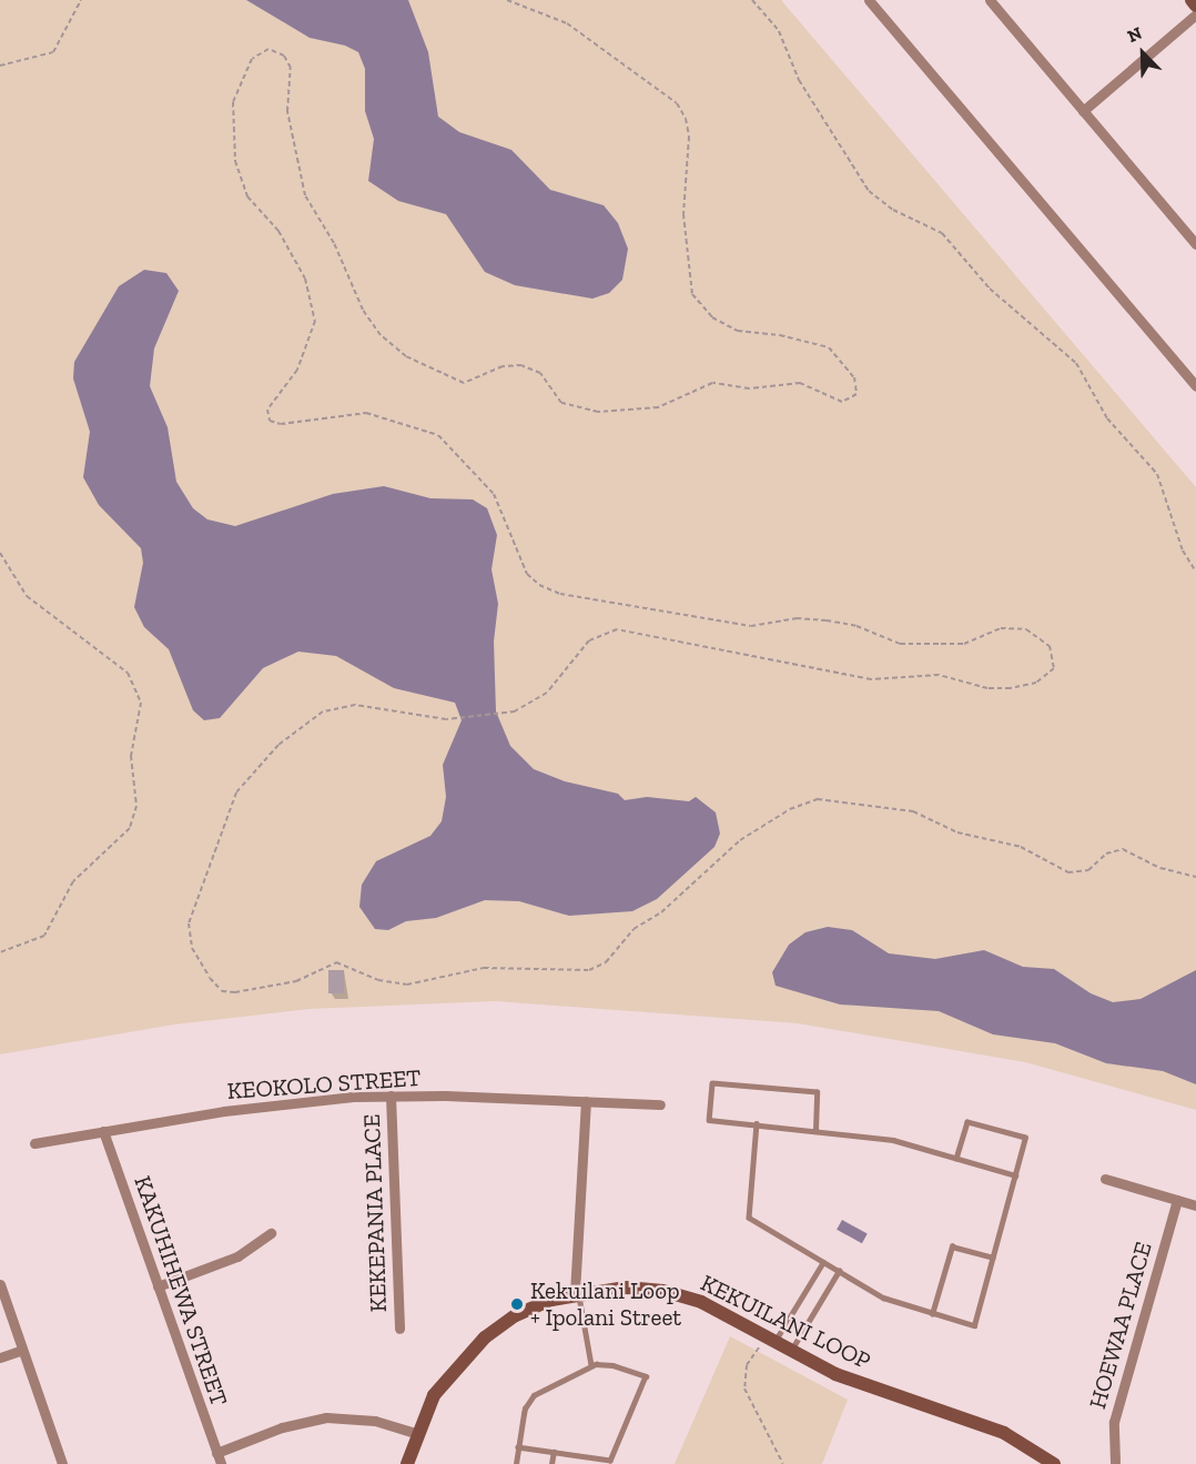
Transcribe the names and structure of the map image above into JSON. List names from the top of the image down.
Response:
{
  "streets": {
    "street": [
      "KEOKOLO STREET",
      "KEKEPANIA PLACE",
      "KAKUHIHEWA STREET",
      "KEKUILANI LOOP",
      "HOEWAA PLACE"
    ]
  },
  "crossings": [
    ["KEOKOLO STREET", "KEKEPANIA PLACE"],
    ["KEOKOLO STREET", "KAKUHIHEWA STREET"]
  ],
  "places": ["Kekuilani Loop + Ipolani Street"],
  "north": "top left"
}
